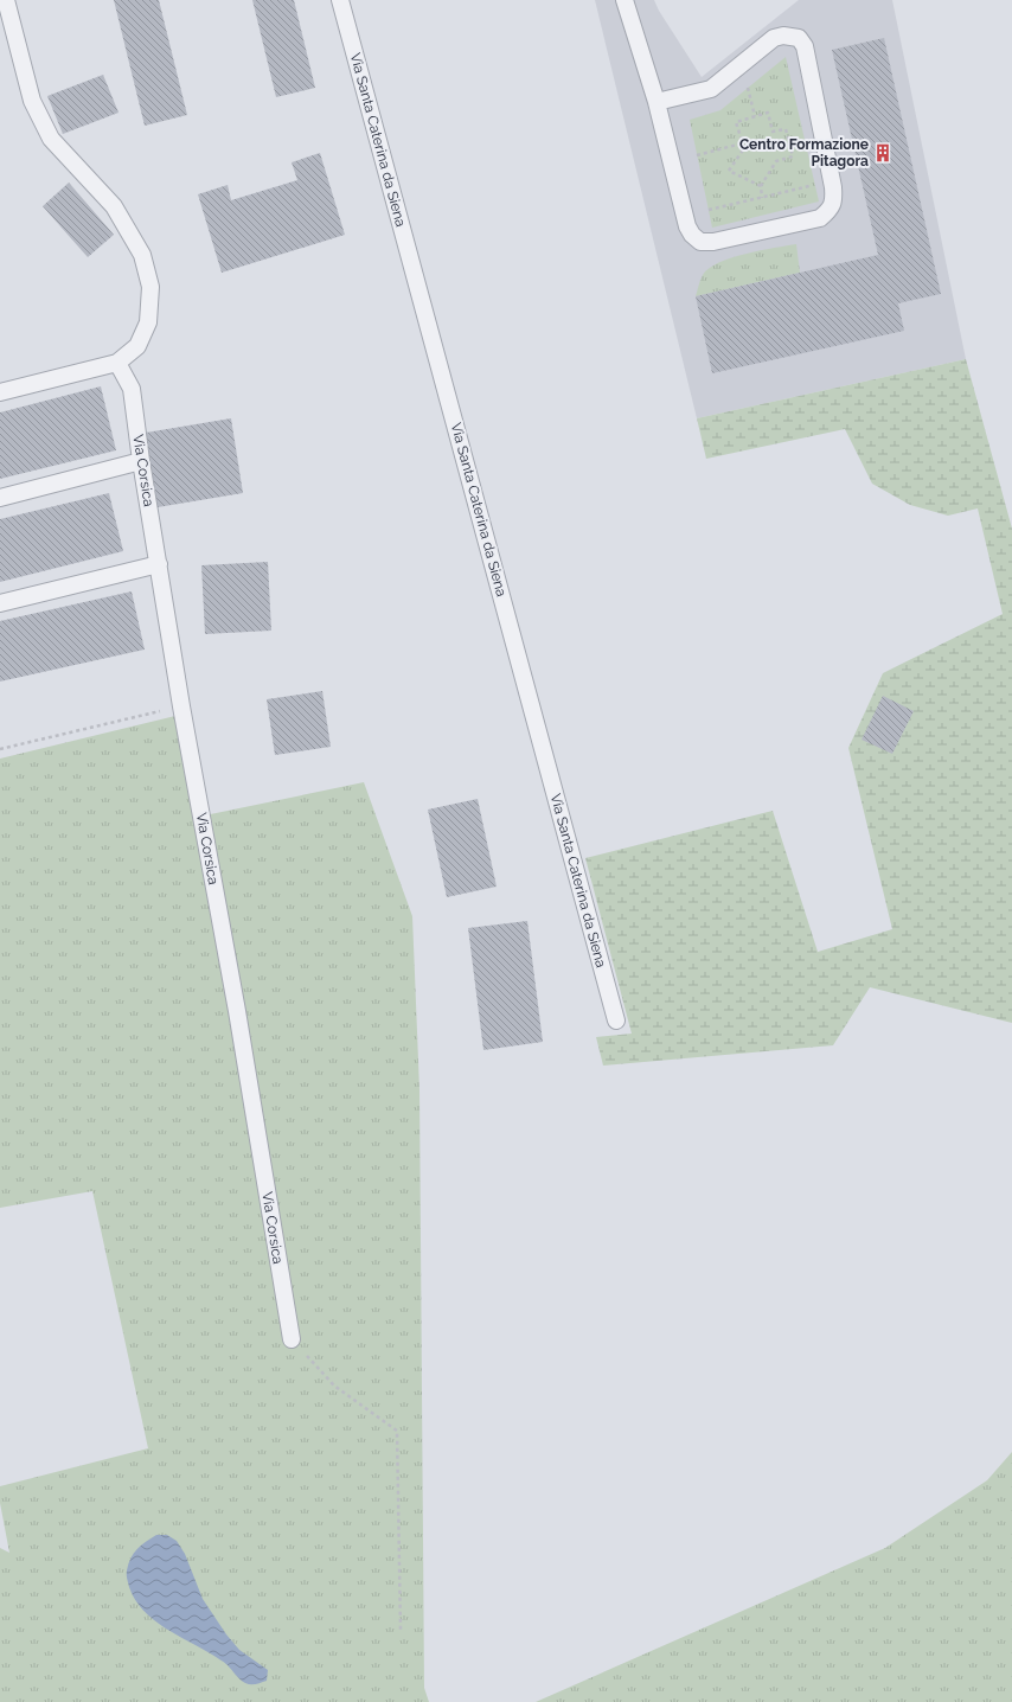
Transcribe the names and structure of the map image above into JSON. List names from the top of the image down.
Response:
{
  "streets": {
    "lane": ["Via Santa Caterina da Siena", "Via Corsica"]
  },
  "places": {
    "building": ["Centro Formazione Pitagora"]
  }
}
